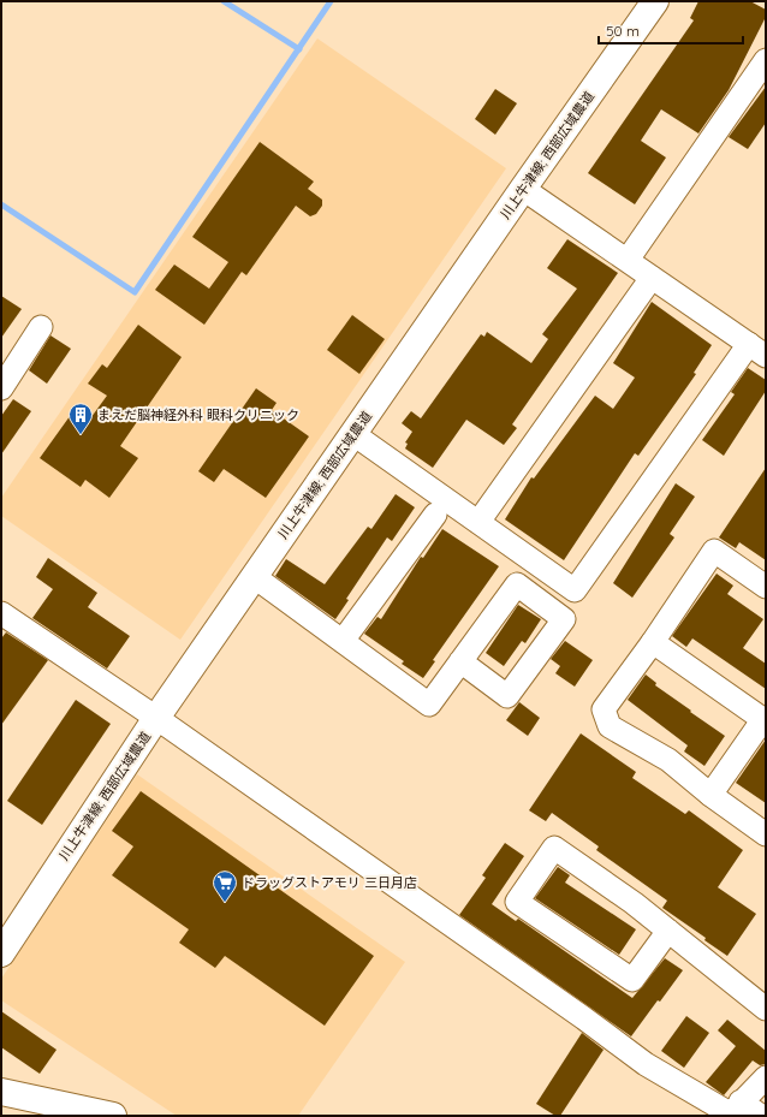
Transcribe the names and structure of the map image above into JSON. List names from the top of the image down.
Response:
{
  "streets": {
    "main road": ["川上牛津線; 西部広域農道"]
  },
  "places": {
    "building": ["まえだ脳神経外科 眼科クリニック"],
    "supermarket": ["ドラッグストアモリ 三日月店"]
  },
  "scale_bar": "50 m"
}
